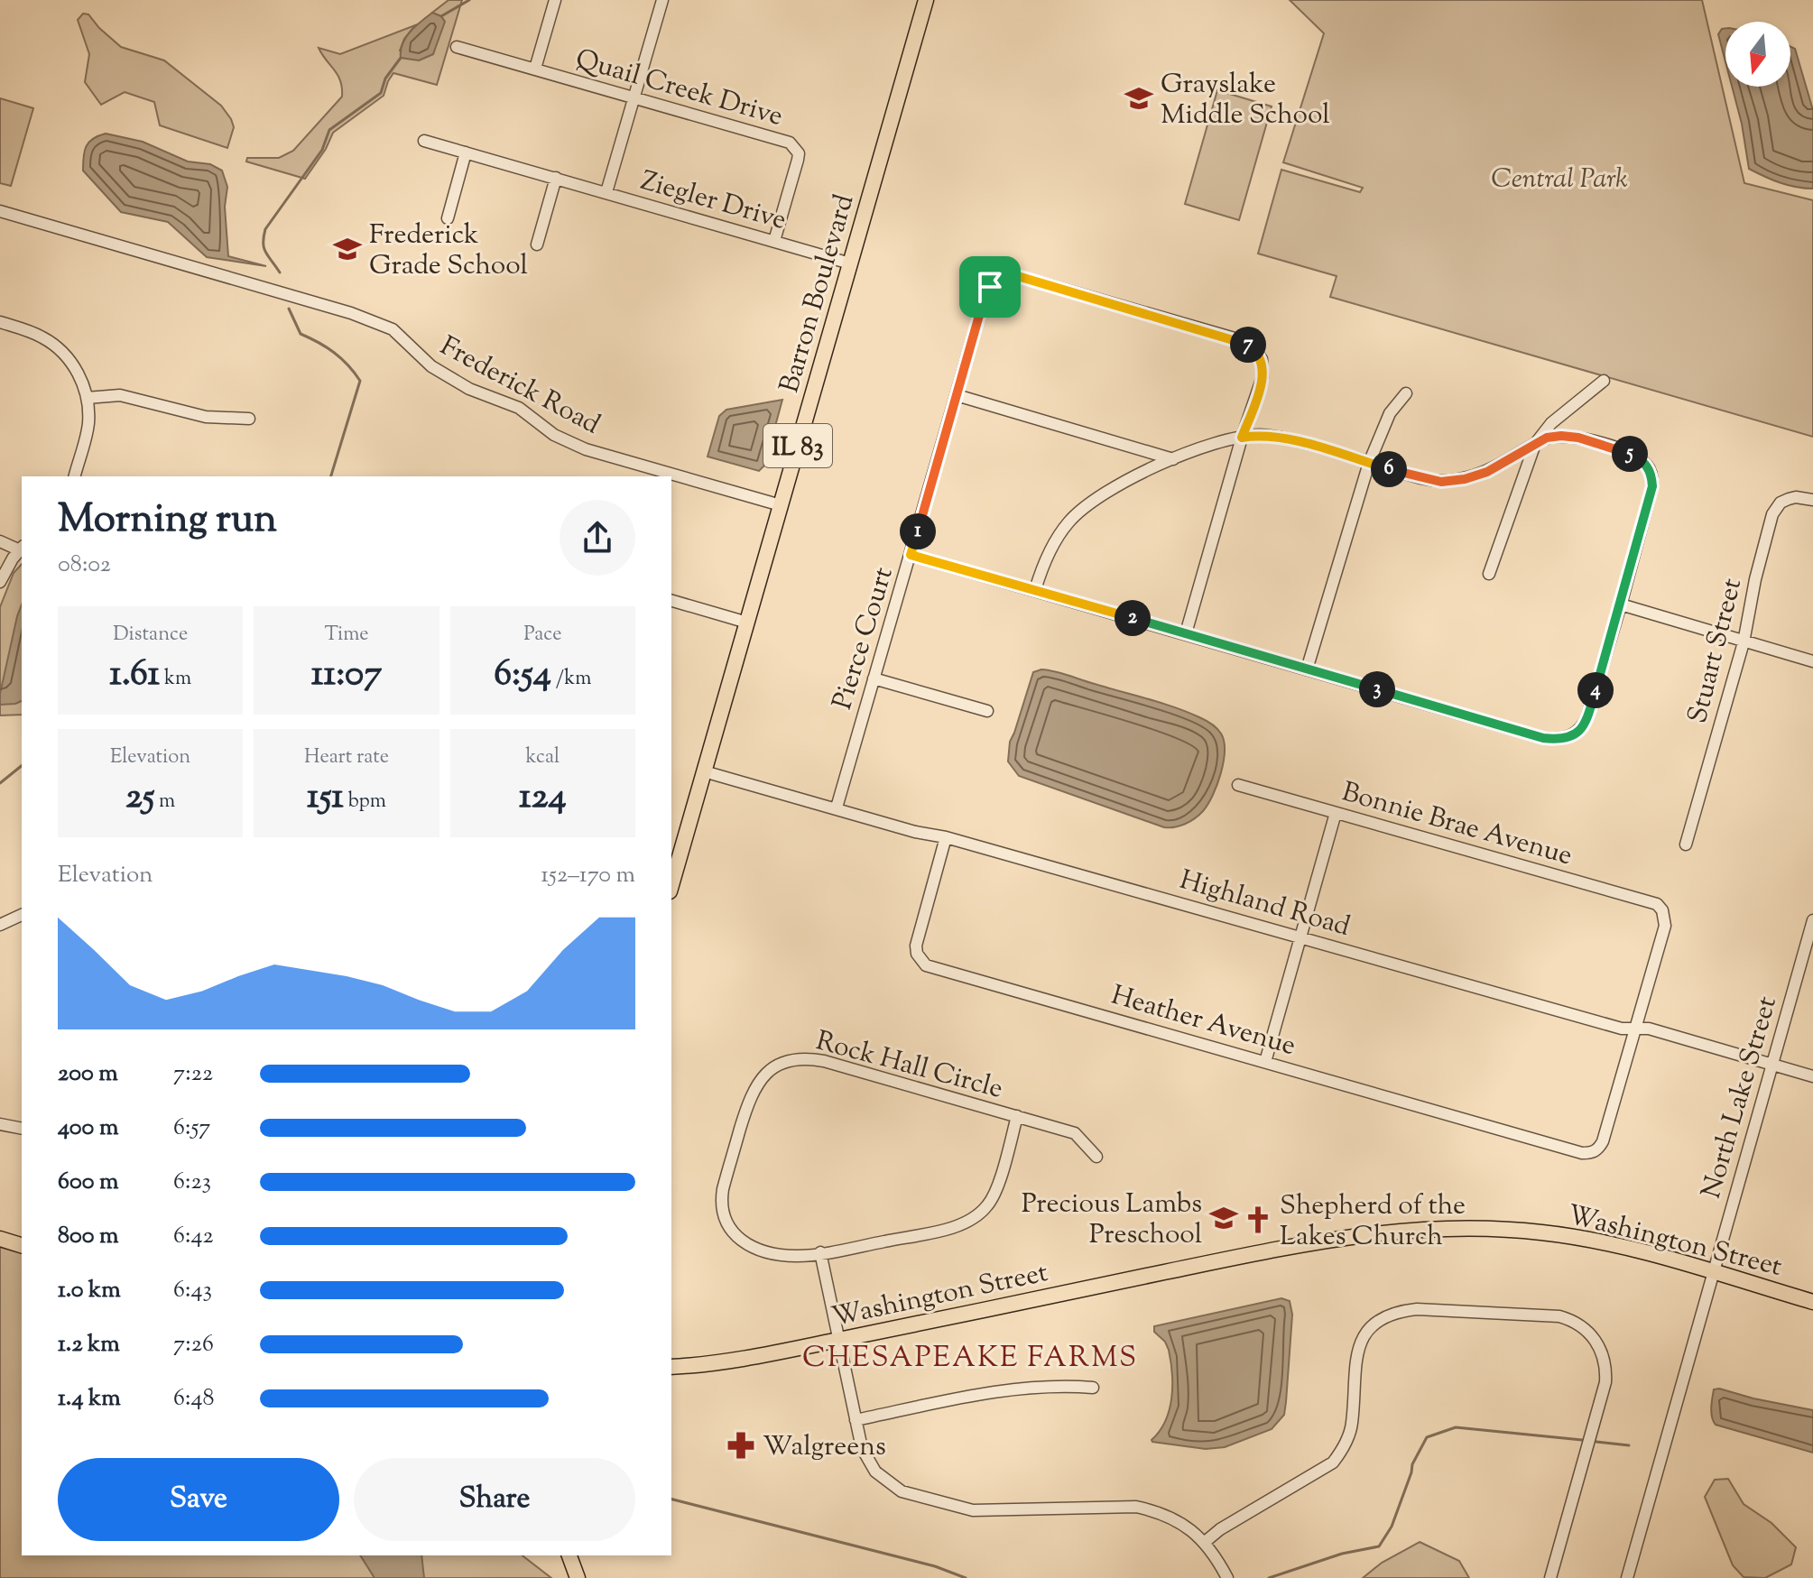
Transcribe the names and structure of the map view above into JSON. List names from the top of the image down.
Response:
{
  "streets": {
    "main road": ["Barron Boulevard", "IL 83", "Washington Street"],
    "street": [
      "Quail Creek Drive",
      "Ziegler Drive",
      "Frederick Road",
      "Pierce Court",
      "Stuart Street",
      "Bonnie Brae Avenue",
      "Highland Road",
      "Heather Avenue",
      "Rock Hall Circle",
      "North Lake Street"
    ]
  },
  "crossings": [
    ["Quail Creek Drive", "Ziegler Drive"],
    ["Ziegler Drive", "Barron Boulevard"],
    ["Barron Boulevard", "Frederick Road"],
    ["Barron Boulevard", "Highland Road"],
    ["Pierce Court", "Highland Road"],
    ["Bonnie Brae Avenue", "Highland Road"],
    ["Bonnie Brae Avenue", "Heather Avenue"],
    ["Highland Road", "Heather Avenue"],
    ["Highland Road", "North Lake Street"],
    ["North Lake Street", "Washington Street"]
  ],
  "districts": ["CHESAPEAKE FARMS"],
  "parks": ["Central Park"],
  "places": {
    "school or university": ["Grayslake Middle School", "Frederick Grade School", "Precious Lambs Preschool"],
    "church": ["Shepherd of the Lakes Church"],
    "pharmacy": ["Walgreens"]
  },
  "north": "bottom",
  "page": {
    "pins": [
      "7",
      "5",
      "6",
      "1",
      "2",
      "3",
      "4"
    ],
    "heading": ["Morning run", "08:02"],
    "stats": [
      ["Distance", "1.61 km"],
      ["Time", "11:07"],
      ["Pace", "6:54 /km"],
      ["Elevation", "25 m"],
      ["Heart rate", "151 bpm"],
      ["kcal", "124"]
    ],
    "chart": ["Elevation", "152–170 m"],
    "list": [
      {
        "name": "200 m",
        "note": "7:22"
      },
      {
        "name": "400 m",
        "note": "6:57"
      },
      {
        "name": "600 m",
        "note": "6:23"
      },
      {
        "name": "800 m",
        "note": "6:42"
      },
      {
        "name": "1.0 km",
        "note": "6:43"
      },
      {
        "name": "1.2 km",
        "note": "7:26"
      },
      {
        "name": "1.4 km",
        "note": "6:48"
      }
    ],
    "buttons": ["Save", "Share"]
  }
}
